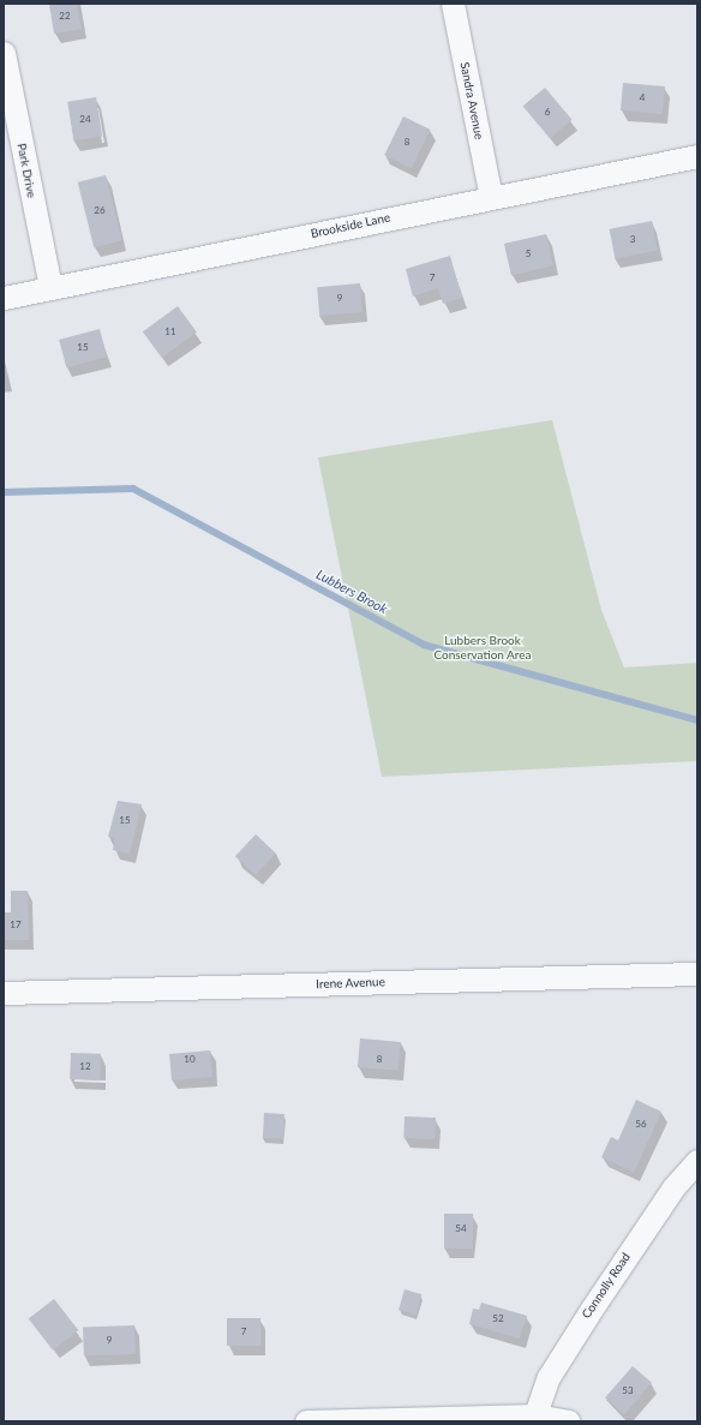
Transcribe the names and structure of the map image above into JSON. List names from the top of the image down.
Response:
{
  "streets": {
    "street": [
      "Sandra Avenue",
      "Park Drive",
      "Brookside Lane",
      "Irene Avenue",
      "Connolly Road"
    ]
  },
  "crossings": [
    ["Sandra Avenue", "Brookside Lane"],
    ["Park Drive", "Brookside Lane"]
  ],
  "water": ["Lubbers Brook"],
  "parks": ["Lubbers Brook Conservation Area"],
  "house_numbers": [
    "22",
    "4",
    "6",
    "24",
    "8",
    "26",
    "3",
    "5",
    "7",
    "9",
    "11",
    "15",
    "15",
    "17",
    "10",
    "8",
    "12",
    "56",
    "54",
    "52",
    "7",
    "9",
    "53"
  ]
}
